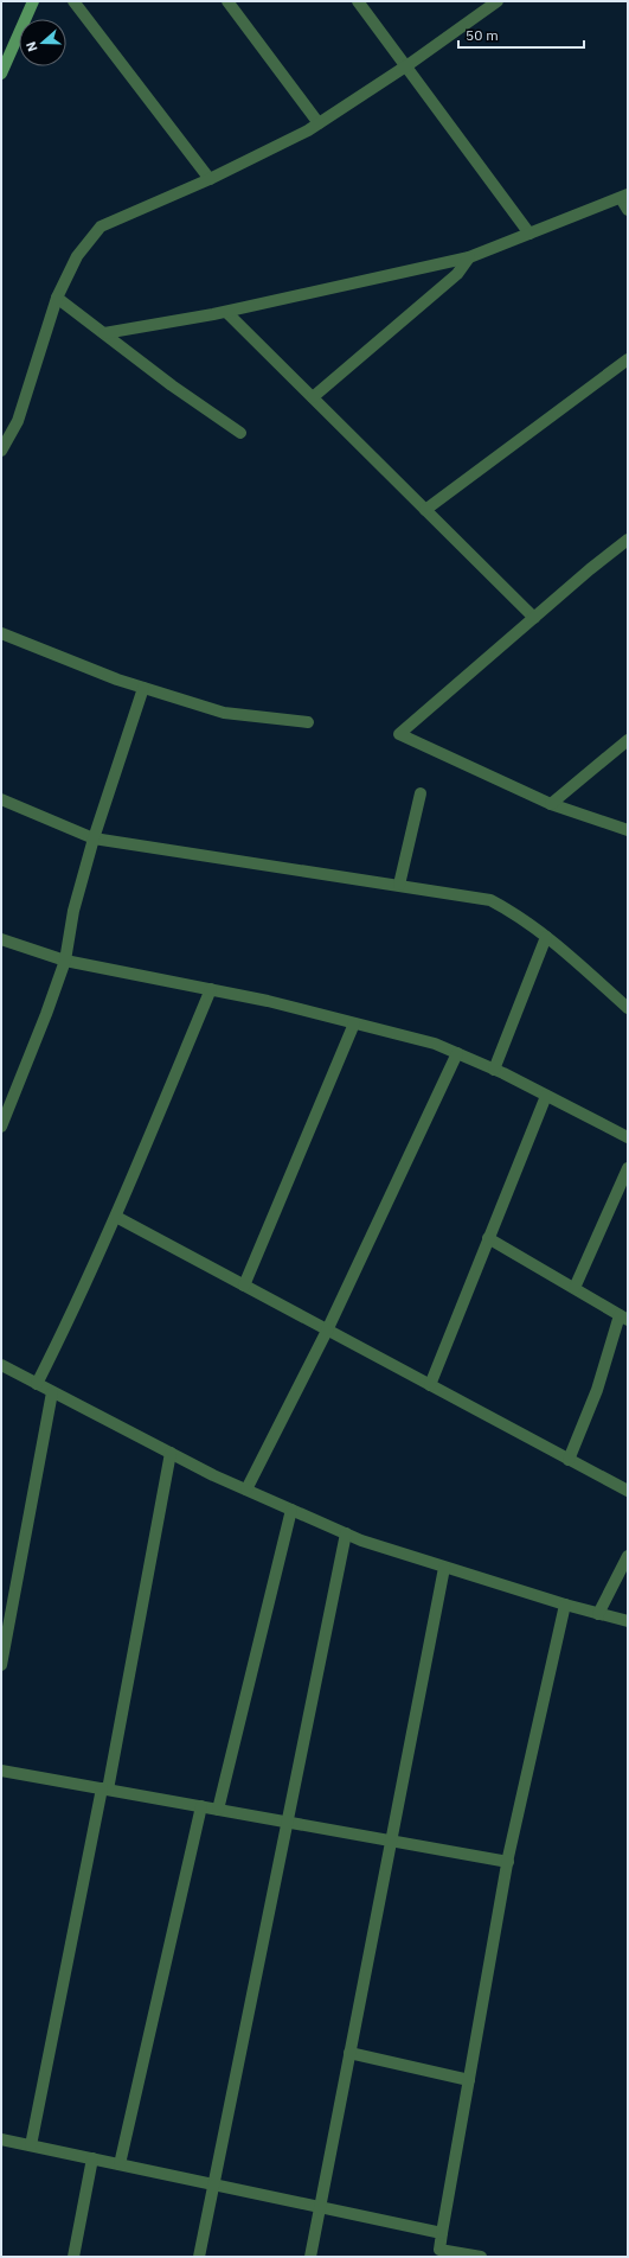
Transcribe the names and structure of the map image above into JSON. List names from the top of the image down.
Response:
{
  "scale_bar": "50 m",
  "north": "left"
}
